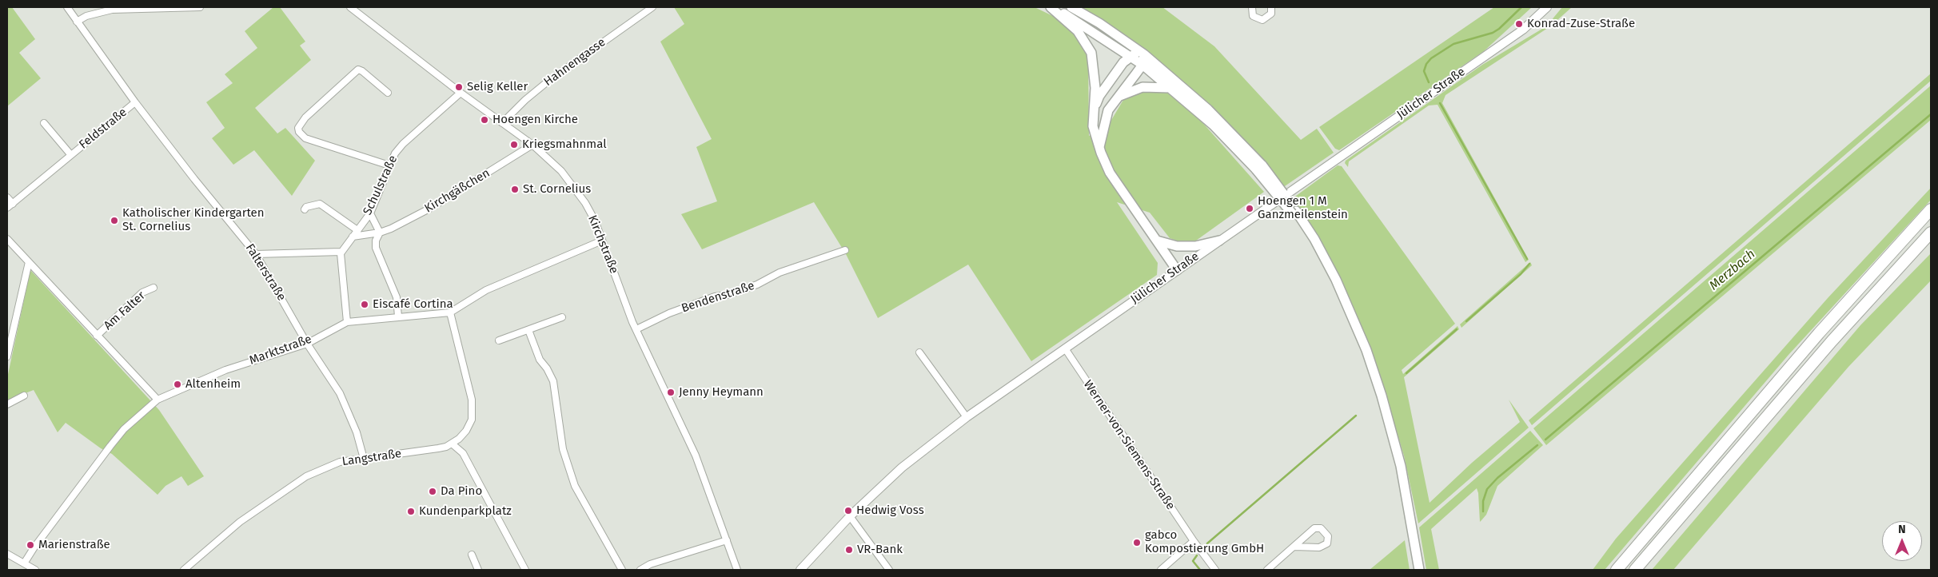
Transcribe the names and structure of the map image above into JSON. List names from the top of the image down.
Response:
{
  "streets": {
    "main road": ["Jülicher Straße"],
    "street": [
      "Hahnengasse",
      "Feldstraße",
      "Schulstraße",
      "Kirchgäßchen",
      "Kirchstraße",
      "Falterstraße",
      "Bendenstraße",
      "Am Falter",
      "Marktstraße",
      "Werner-von-Siemens-Straße",
      "Langstraße"
    ]
  },
  "crossings": [
    ["Hahnengasse", "Kirchstraße"],
    ["Jülicher Straße", "Werner-von-Siemens-Straße"],
    ["Feldstraße", "Falterstraße"],
    ["Schulstraße", "Kirchgäßchen"],
    ["Schulstraße", "Kirchstraße"],
    ["Kirchgäßchen", "Kirchstraße"],
    ["Kirchstraße", "Bendenstraße"],
    ["Kirchstraße", "Marktstraße"],
    ["Falterstraße", "Marktstraße"],
    ["Falterstraße", "Langstraße"],
    ["Marktstraße", "Langstraße"]
  ],
  "water": ["Merzbach"],
  "places": [
    "Konrad-Zuse-Straße",
    "Selig Keller",
    "Hoengen Kirche",
    "Kriegsmahnmal",
    "St. Cornelius",
    "Hoengen 1 M Ganzmeilenstein",
    "Katholischer Kindergarten St. Cornelius",
    "Eiscafé Cortina",
    "Altenheim",
    "Jenny Heymann",
    "Da Pino",
    "Hedwig Voss",
    "Kundenparkplatz",
    "gabco Kompostierung GmbH",
    "Marienstraße",
    "VR-Bank"
  ],
  "north": "top"
}
